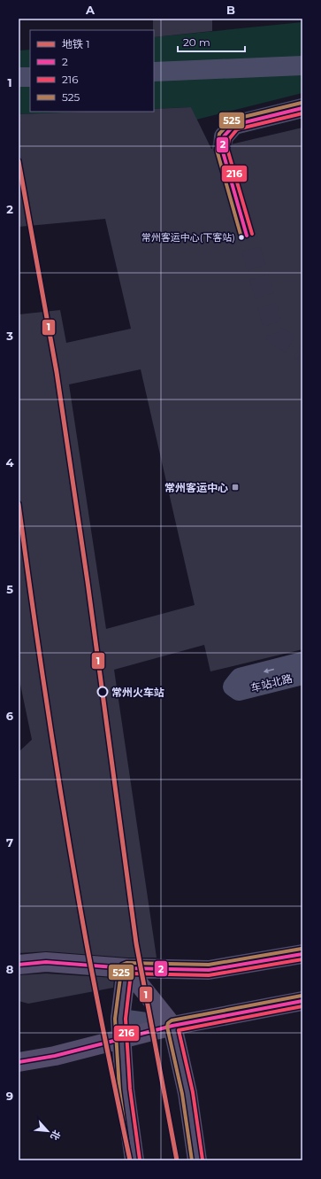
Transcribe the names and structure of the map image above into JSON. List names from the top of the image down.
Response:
{
  "streets": {
    "street": ["车站北路"]
  },
  "places": {
    "other": ["常州客运中心(下客站)", "常州火车站"],
    "transit": ["常州客运中心"]
  },
  "lines": [
    "transit line 525",
    "transit line 2",
    "transit line 216",
    "metro line 1"
  ],
  "legend": [
    "地铁 1",
    "2",
    "216",
    "525"
  ],
  "scale_bar": "20 m",
  "north": "bottom right",
  "grid": {
    "columns": ["A", "B"],
    "rows": [
      "1",
      "2",
      "3",
      "4",
      "5",
      "6",
      "7",
      "8",
      "9"
    ]
  }
}
